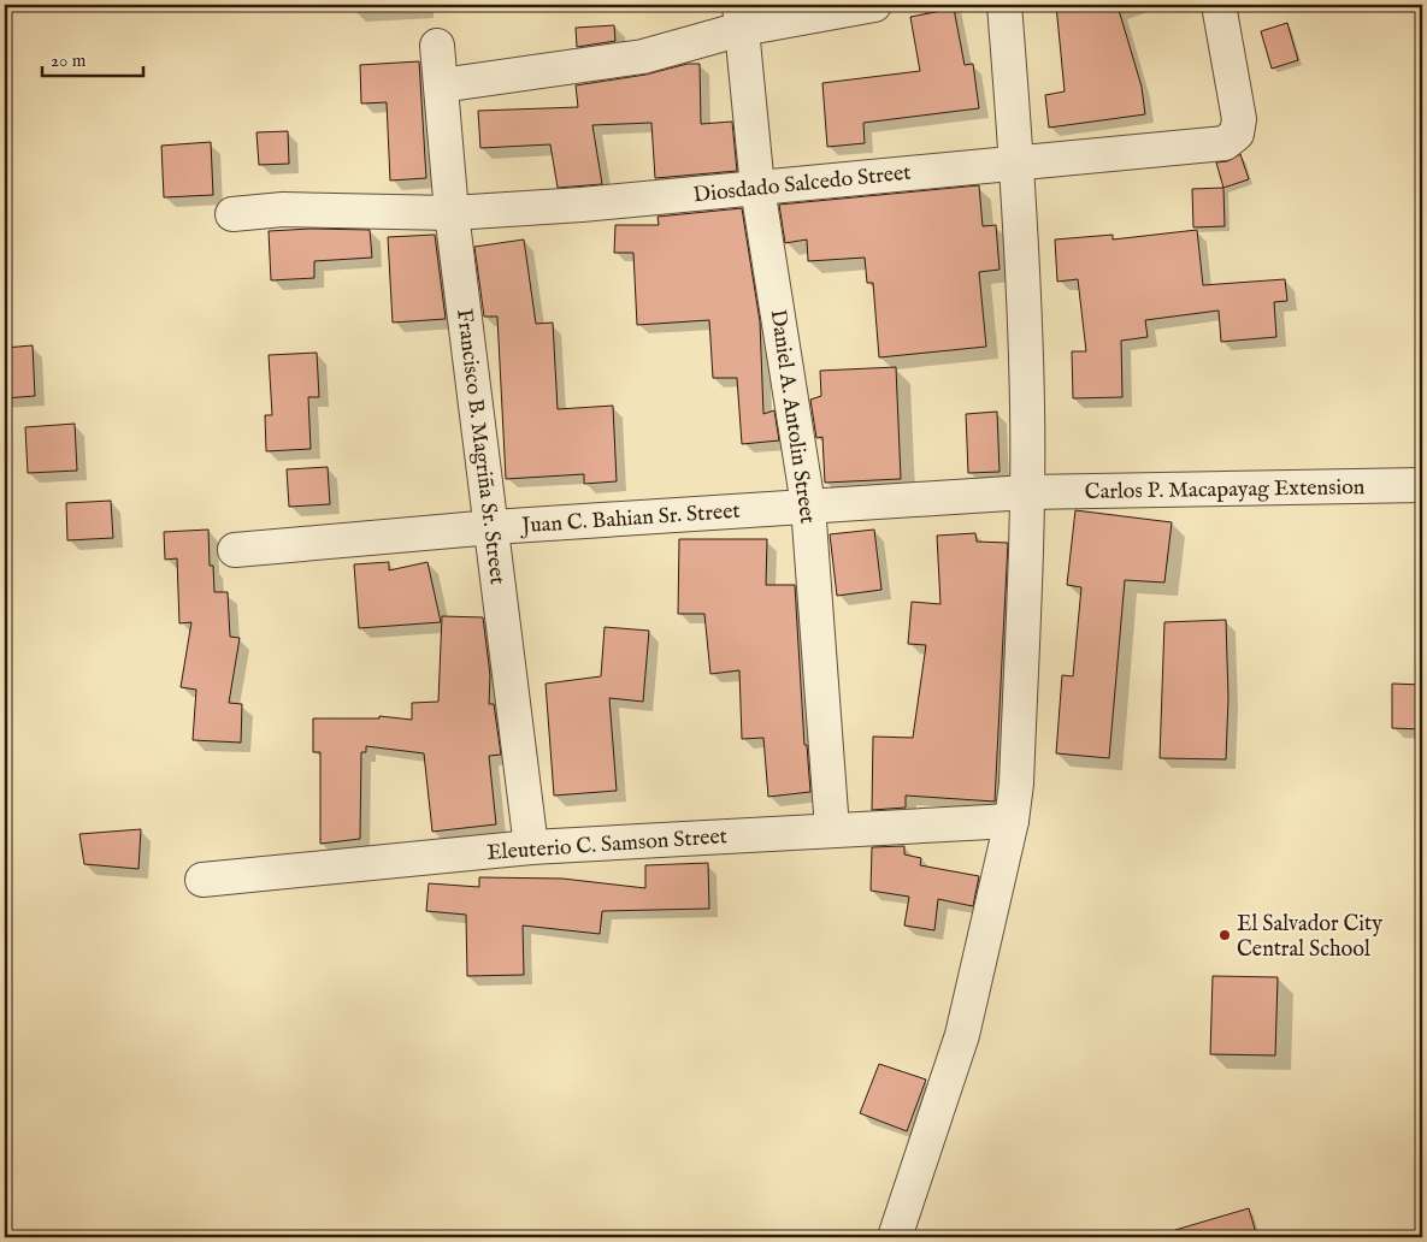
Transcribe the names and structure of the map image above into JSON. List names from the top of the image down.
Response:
{
  "streets": {
    "street": [
      "Diosdado Salcedo Street",
      "Daniel A. Antolin Street",
      "Francisco B. Magriña Sr. Street",
      "Carlos P. Macapayag Extension",
      "Juan C. Bahian Sr. Street",
      "Eleuterio C. Samson Street"
    ]
  },
  "crossings": [
    ["Diosdado Salcedo Street", "Daniel A. Antolin Street"],
    ["Diosdado Salcedo Street", "Francisco B. Magriña Sr. Street"],
    ["Daniel A. Antolin Street", "Juan C. Bahian Sr. Street"],
    ["Daniel A. Antolin Street", "Eleuterio C. Samson Street"],
    ["Francisco B. Magriña Sr. Street", "Juan C. Bahian Sr. Street"],
    ["Francisco B. Magriña Sr. Street", "Eleuterio C. Samson Street"],
    ["Carlos P. Macapayag Extension", "Juan C. Bahian Sr. Street"]
  ],
  "places": ["El Salvador City Central School"],
  "scale_bar": "20 m"
}
